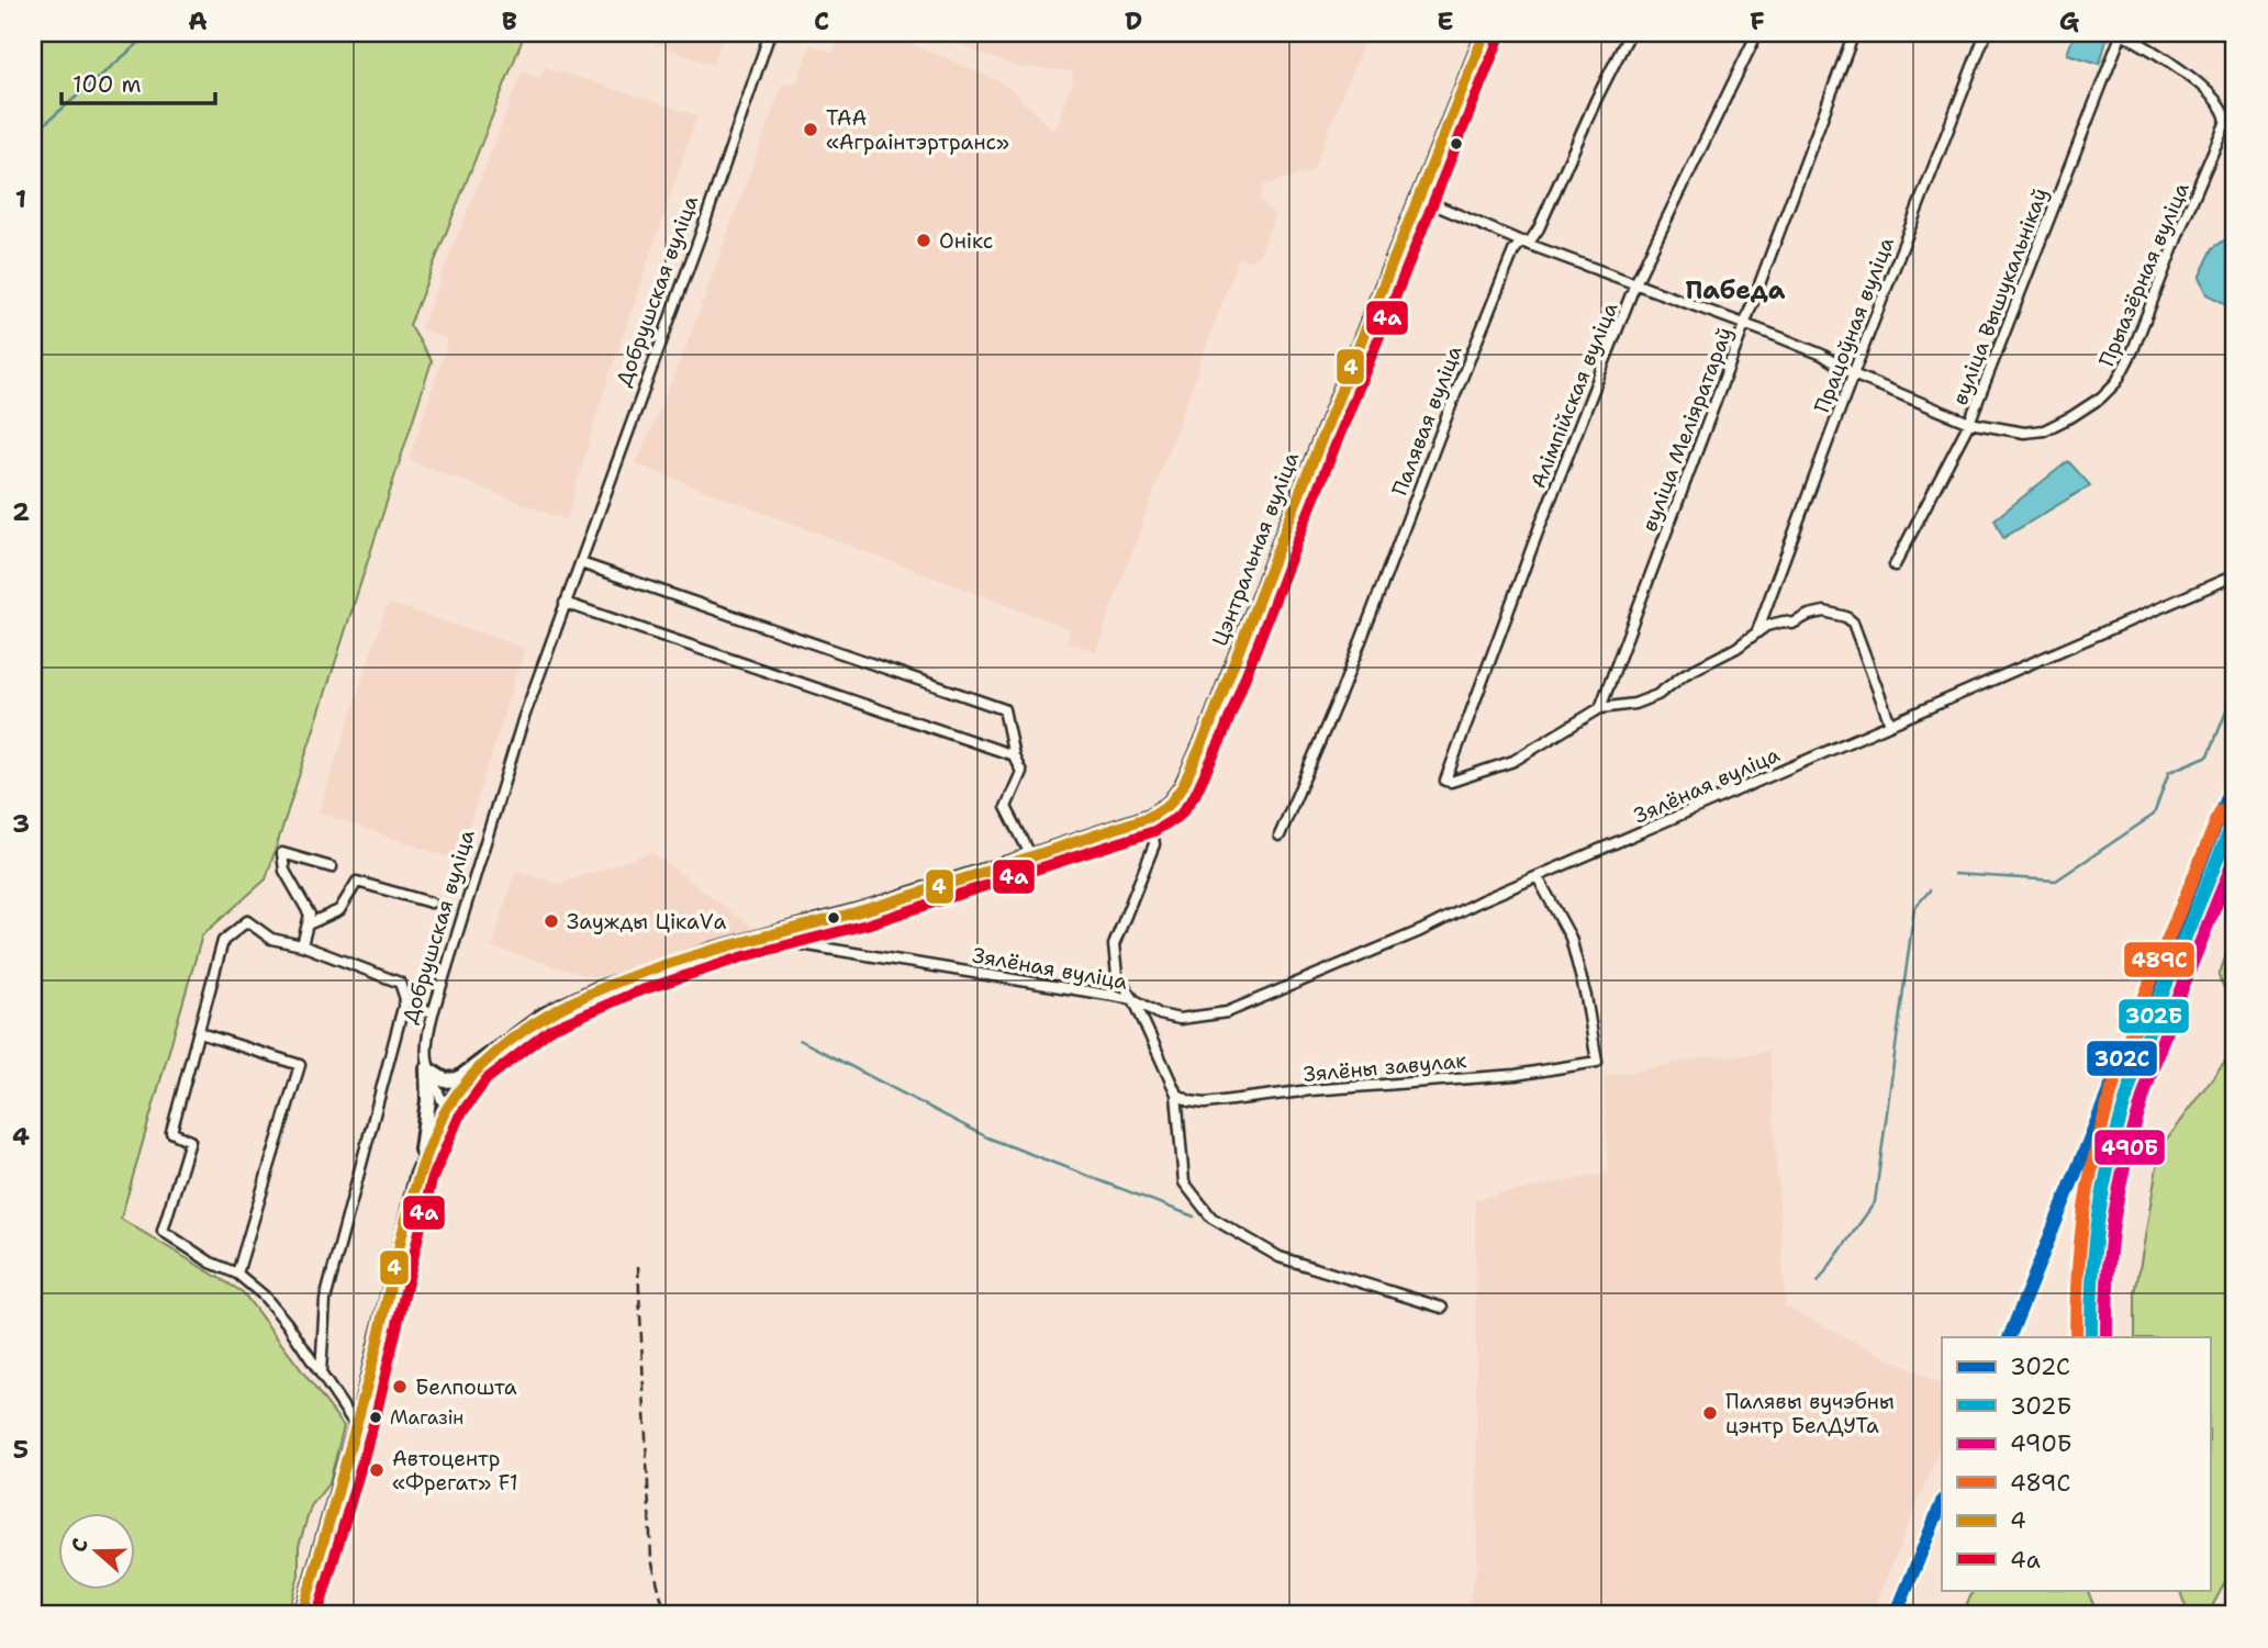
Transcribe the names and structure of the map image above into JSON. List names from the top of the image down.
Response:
{
  "streets": {
    "main road": ["Цэнтральная вуліца"],
    "street": [
      "Прыазёрная вуліца",
      "Добрушская вуліца",
      "вуліца Вышукальнікаў",
      "Працоўная вуліца",
      "Алімпійская вуліца",
      "Палявая вуліца",
      "вуліца Меліяратараў",
      "Зялёная вуліца",
      "Зялёны завулак"
    ]
  },
  "crossings": [
    ["Прыазёрная вуліца", "вуліца Вышукальнікаў"],
    ["Прыазёрная вуліца", "Працоўная вуліца"],
    ["Прыазёрная вуліца", "Алімпійская вуліца"],
    ["Прыазёрная вуліца", "Палявая вуліца"],
    ["Прыазёрная вуліца", "вуліца Меліяратараў"],
    ["Прыазёрная вуліца", "Цэнтральная вуліца"],
    ["Добрушская вуліца", "Цэнтральная вуліца"],
    ["Алімпійская вуліца", "вуліца Меліяратараў"],
    ["Цэнтральная вуліца", "Зялёная вуліца"],
    ["Зялёная вуліца", "Зялёны завулак"]
  ],
  "districts": ["Пабеда"],
  "places": [
    "ТАА «Аграінтэртранс»",
    "Онікс",
    "Заужды ЦікаVа",
    "Белпошта",
    "Палявы вучэбны цэнтр БелДУТа",
    "Магазін",
    "Автоцентр «Фрегат» F1"
  ],
  "lines": [
    "transit line 4",
    "transit line 4а",
    "transit line 302С",
    "transit line 489С",
    "transit line 302Б",
    "transit line 490Б"
  ],
  "legend": [
    "302С",
    "302Б",
    "490Б",
    "489С",
    "4",
    "4а"
  ],
  "scale_bar": "100 m",
  "north": "left",
  "grid": {
    "columns": [
      "A",
      "B",
      "C",
      "D",
      "E",
      "F",
      "G"
    ],
    "rows": [
      "1",
      "2",
      "3",
      "4",
      "5"
    ]
  }
}
